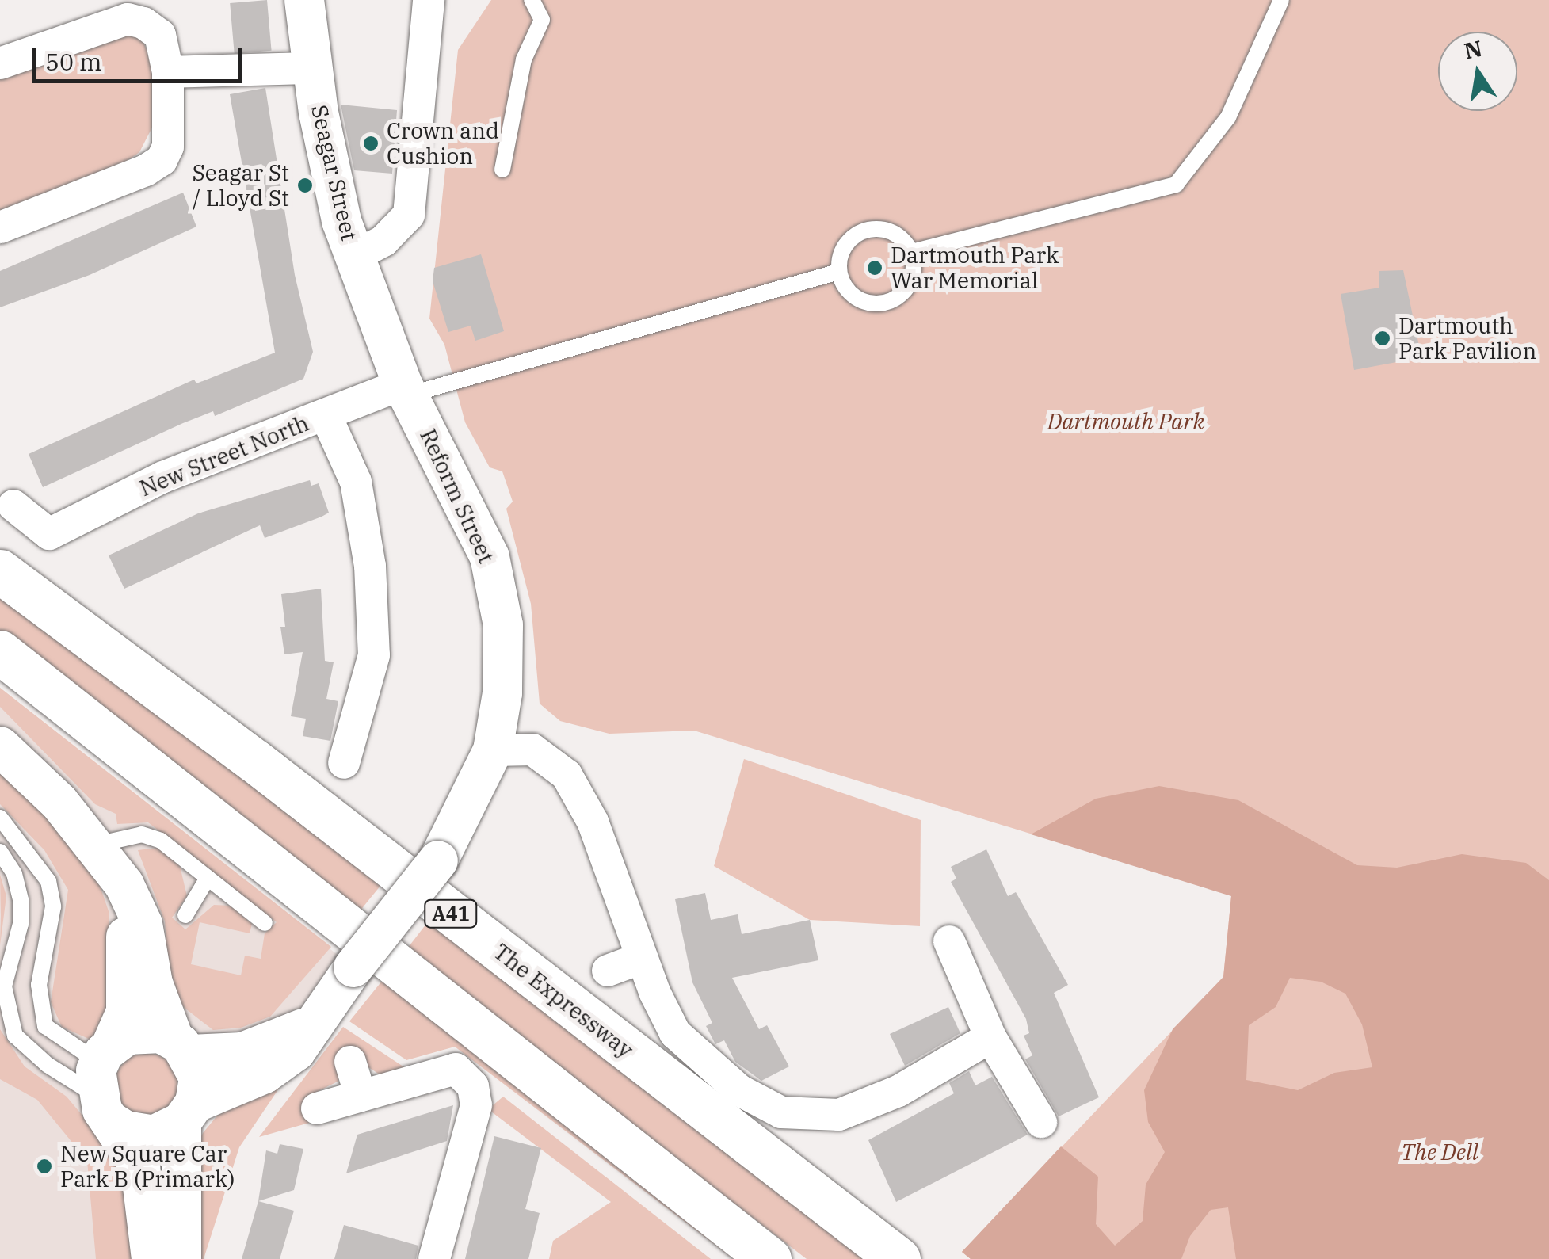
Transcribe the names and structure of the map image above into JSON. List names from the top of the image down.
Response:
{
  "streets": {
    "highway": ["A41", "The Expressway"],
    "street": ["Seagar Street", "New Street North", "Reform Street"]
  },
  "crossings": [
    ["Seagar Street", "New Street North"],
    ["Seagar Street", "Reform Street"],
    ["New Street North", "Reform Street"]
  ],
  "parks": ["Dartmouth Park", "The Dell"],
  "places": [
    "Crown and Cushion",
    "Seagar St / Lloyd St",
    "Dartmouth Park War Memorial",
    "Dartmouth Park Pavilion",
    "New Square Car Park B (Primark)"
  ],
  "scale_bar": "50 m",
  "north": "top"
}
